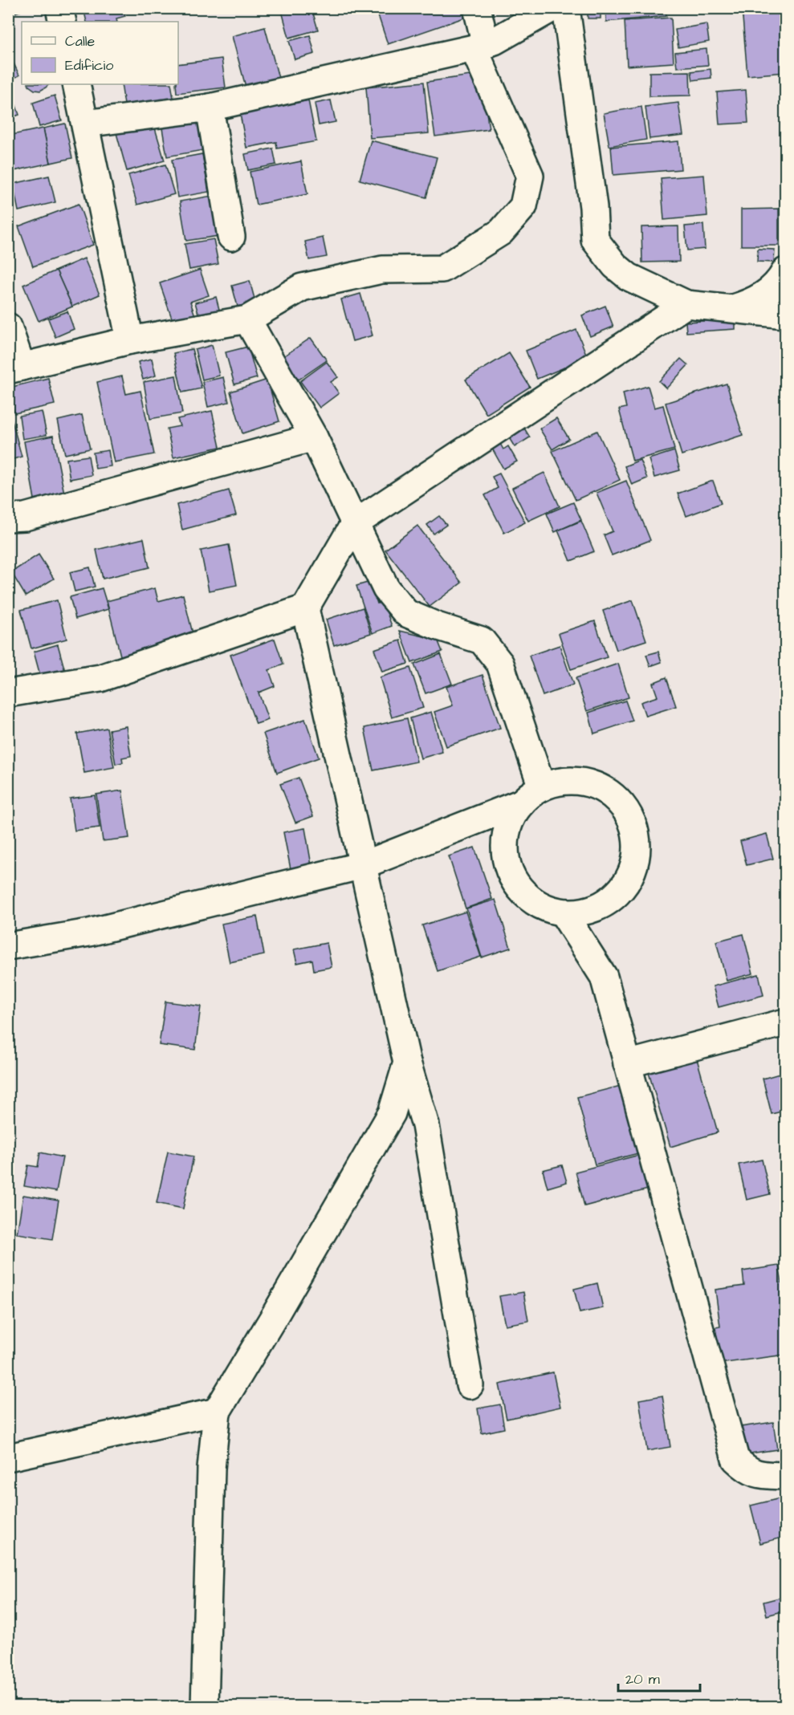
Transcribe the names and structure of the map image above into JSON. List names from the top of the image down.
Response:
{
  "legend": ["Calle", "Edificio"],
  "scale_bar": "20 m"
}
